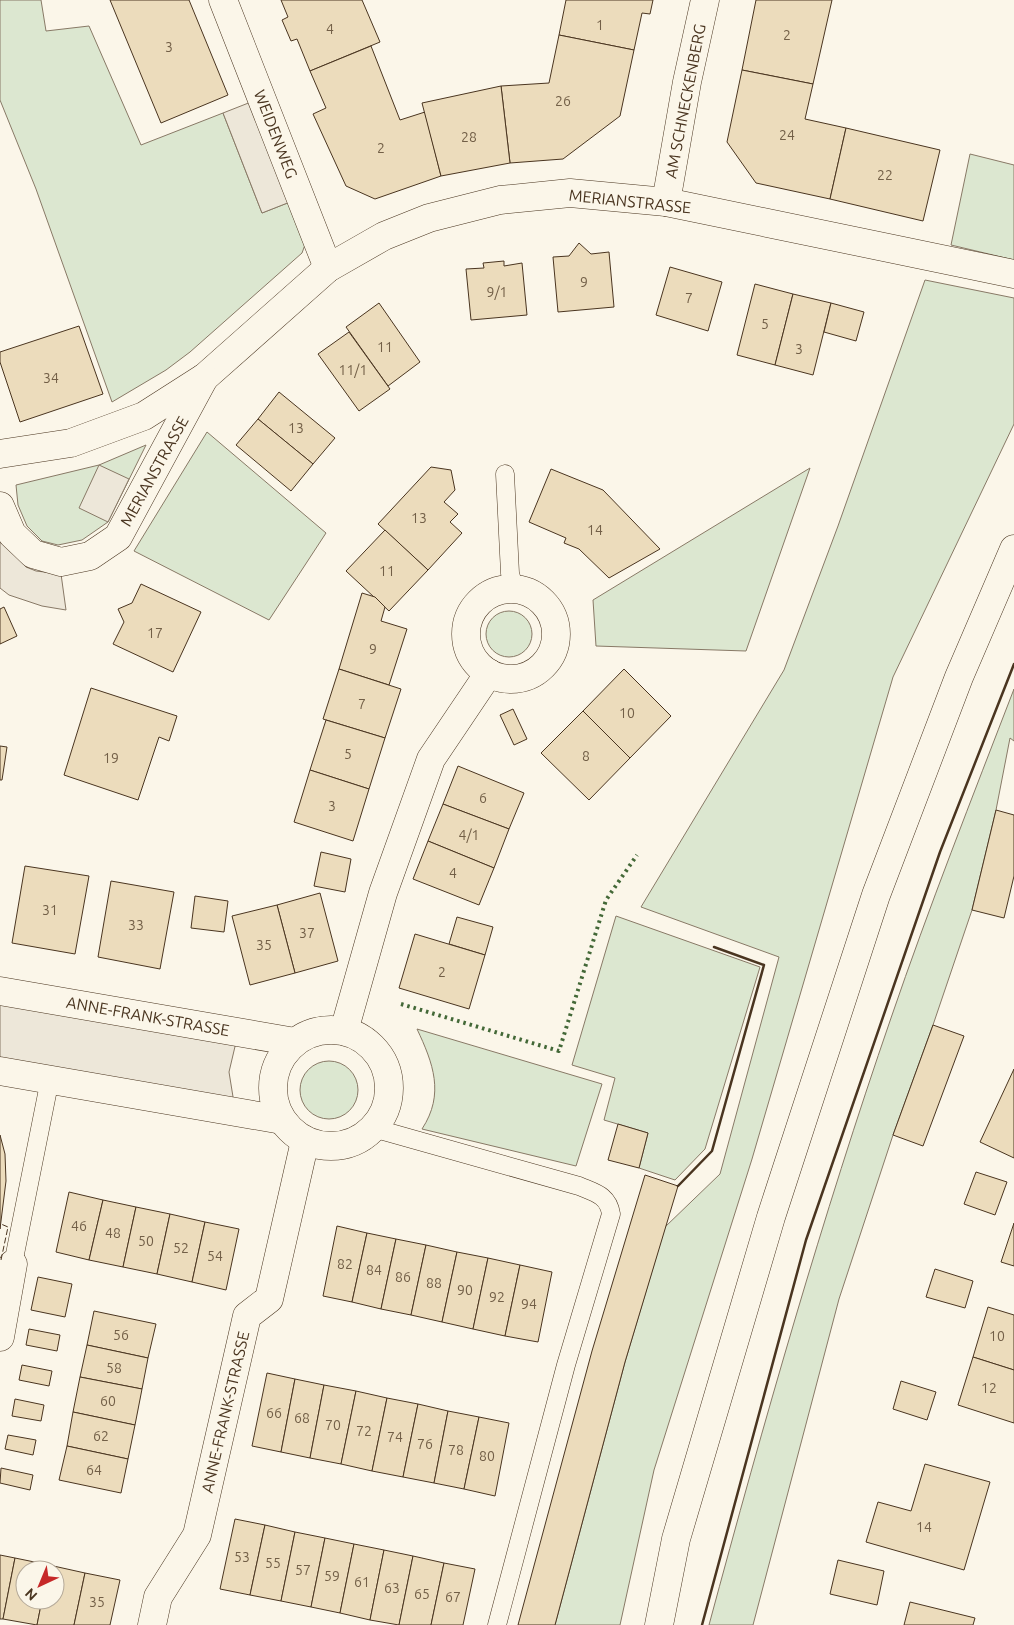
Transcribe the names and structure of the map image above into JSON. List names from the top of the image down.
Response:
{
  "streets": {
    "street": [
      "AM SCHNECKENBERG",
      "WEIDENWEG",
      "MERIANSTRASSE",
      "ANNE-FRANK-STRASSE"
    ]
  },
  "crossings": [
    ["AM SCHNECKENBERG", "MERIANSTRASSE"],
    ["WEIDENWEG", "MERIANSTRASSE"]
  ],
  "house_numbers": [
    "1",
    "4",
    "2",
    "3",
    "26",
    "24",
    "28",
    "2",
    "22",
    "9",
    "9/1",
    "7",
    "5",
    "11",
    "3",
    "11/1",
    "34",
    "13",
    "13",
    "14",
    "11",
    "17",
    "9",
    "7",
    "10",
    "5",
    "8",
    "19",
    "6",
    "3",
    "4/1",
    "4",
    "31",
    "33",
    "37",
    "35",
    "2",
    "46",
    "48",
    "50",
    "52",
    "54",
    "82",
    "84",
    "86",
    "88",
    "90",
    "92",
    "94",
    "56",
    "10",
    "58",
    "12",
    "60",
    "66",
    "68",
    "70",
    "72",
    "62",
    "74",
    "76",
    "78",
    "80",
    "64",
    "14",
    "53",
    "55",
    "57",
    "59",
    "61",
    "63",
    "65",
    "67",
    "35"
  ],
  "north": "bottom left"
}
